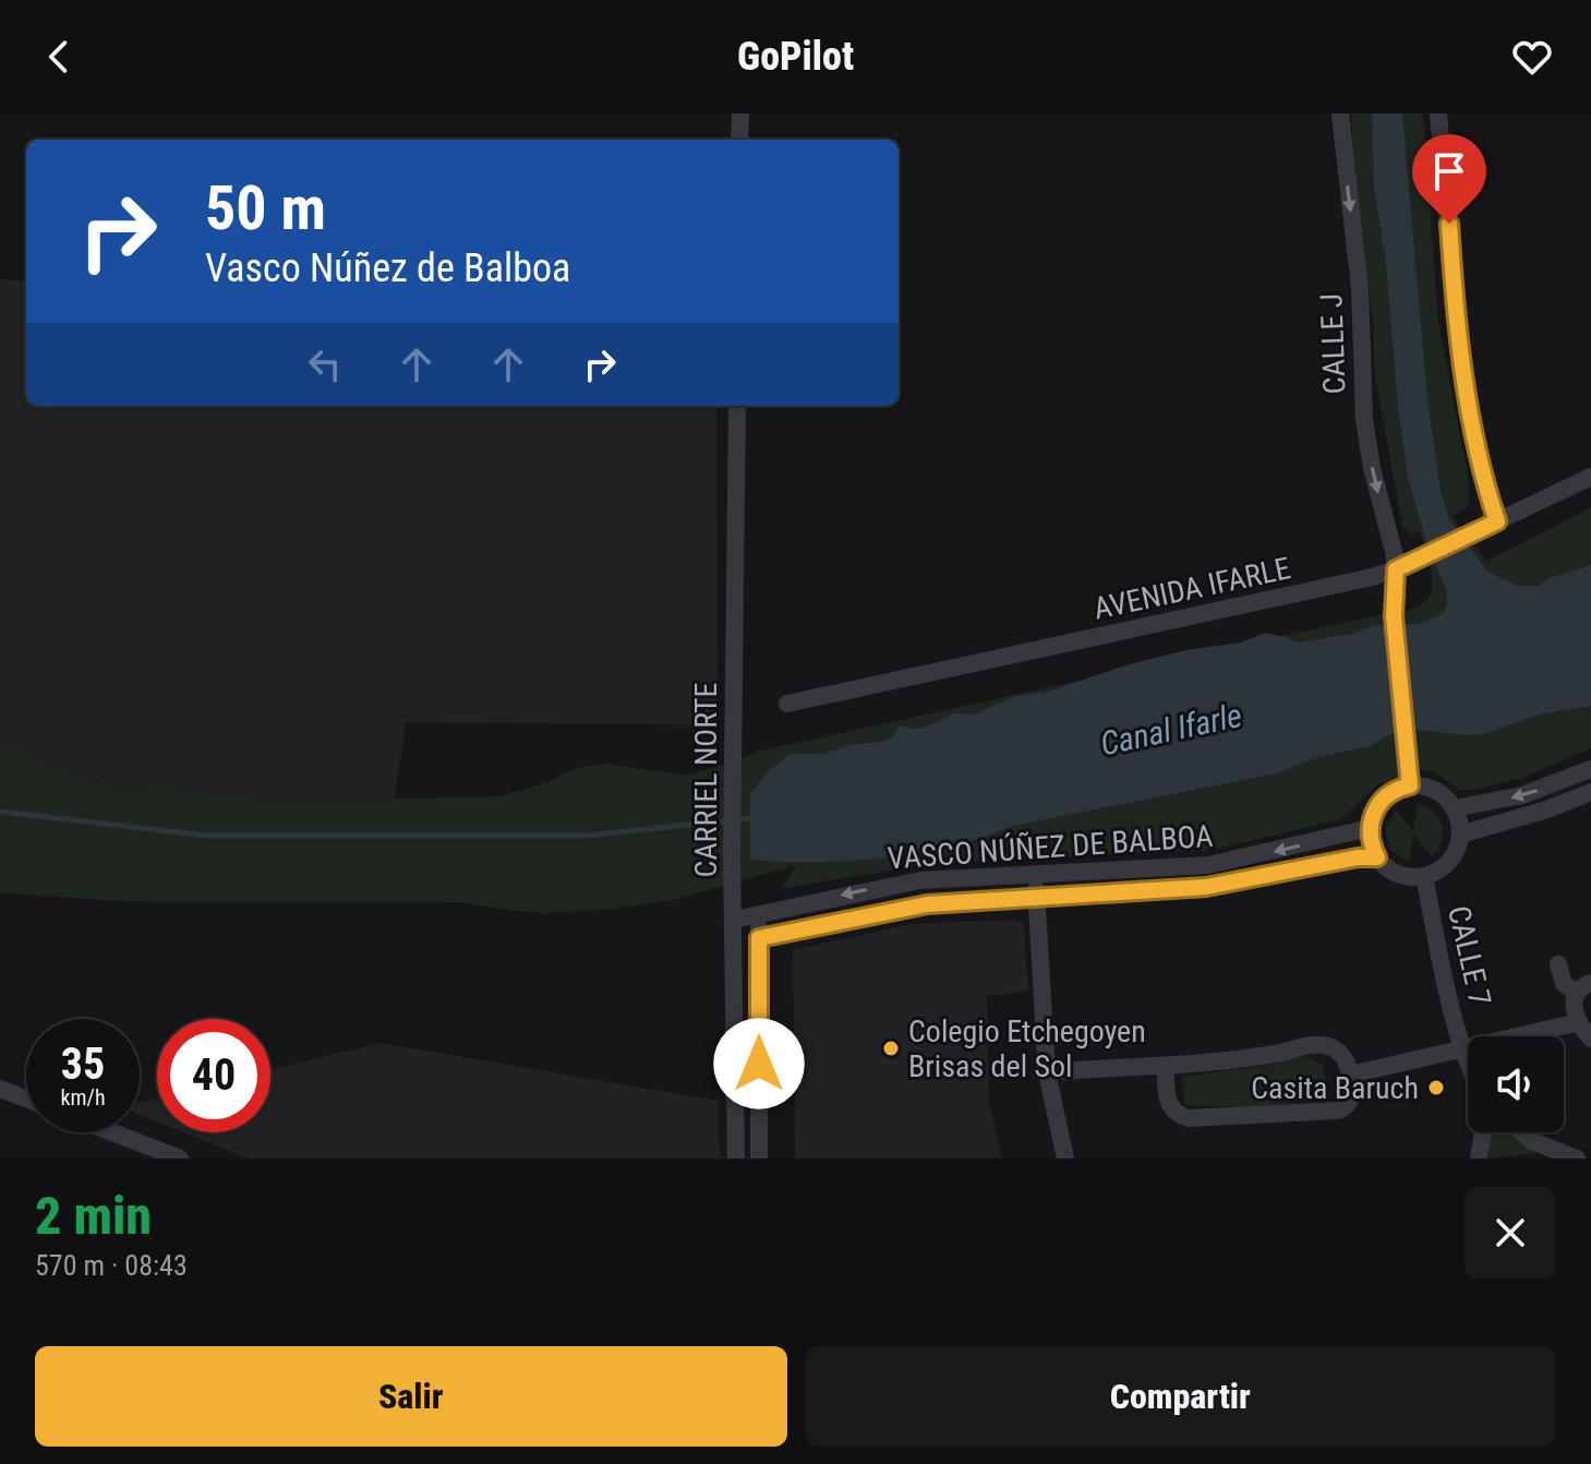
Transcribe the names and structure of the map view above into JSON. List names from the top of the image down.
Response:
{
  "streets": {
    "street": [
      "CALLE J",
      "AVENIDA IFARLE",
      "CARRIEL NORTE",
      "VASCO NÚÑEZ DE BALBOA",
      "CALLE 7"
    ]
  },
  "crossings": [
    ["CALLE J", "AVENIDA IFARLE"],
    ["CALLE J", "VASCO NÚÑEZ DE BALBOA"],
    ["CALLE J", "CALLE 7"],
    ["CARRIEL NORTE", "VASCO NÚÑEZ DE BALBOA"],
    ["VASCO NÚÑEZ DE BALBOA", "CALLE 7"]
  ],
  "water": ["Canal Ifarle"],
  "places": ["Colegio Etchegoyen Brisas del Sol", "Casita Baruch"],
  "page": {
    "header": "GoPilot",
    "turn": ["50 m", "Vasco Núñez de Balboa"],
    "speed": "35 km/h",
    "limit": "40",
    "heading": ["2 min", "570 m · 08:43"],
    "buttons": ["Salir", "Compartir"]
  }
}
